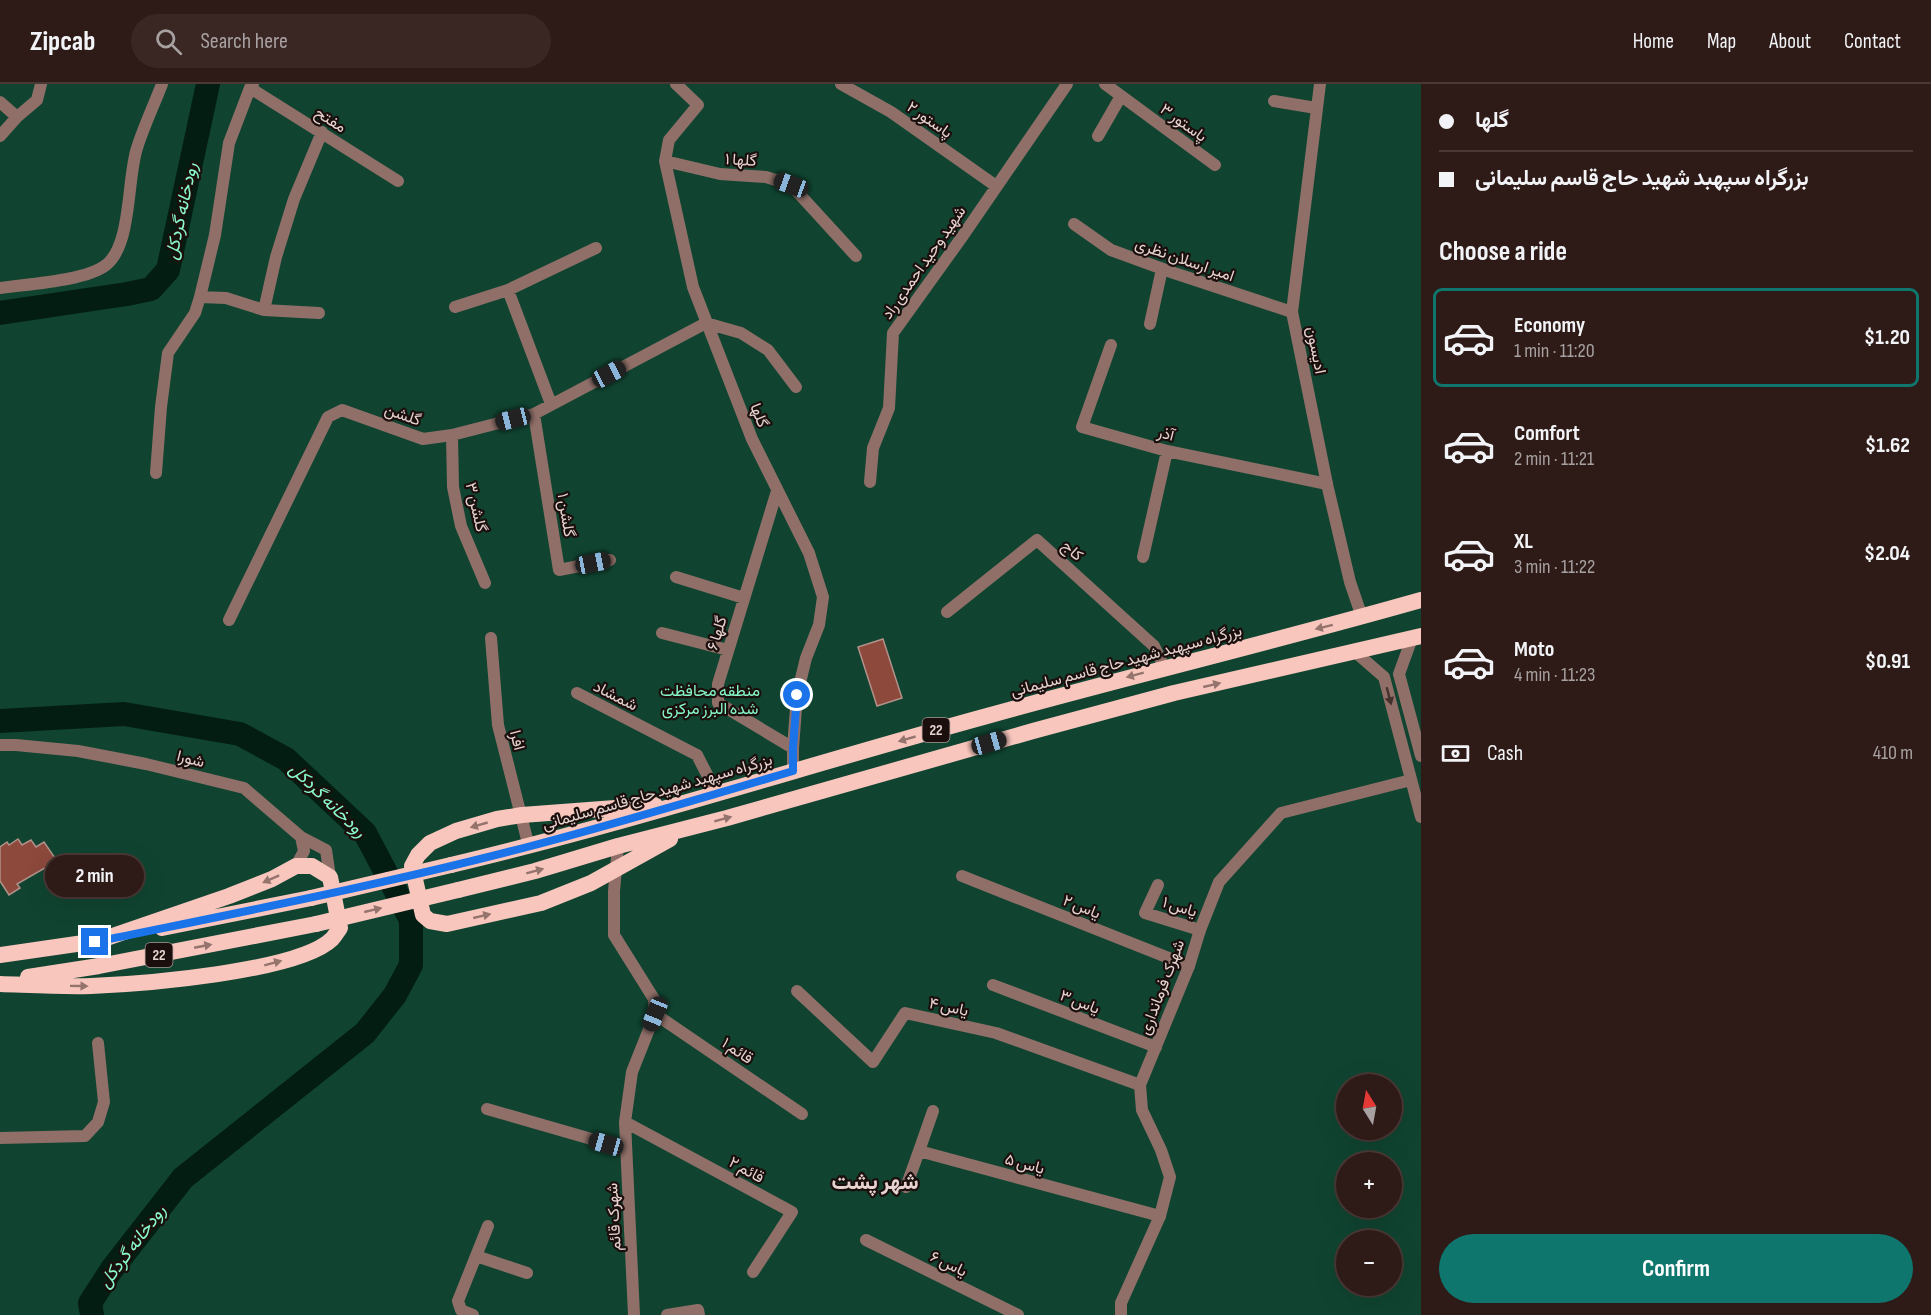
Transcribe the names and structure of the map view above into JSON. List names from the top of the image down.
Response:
{
  "streets": {
    "highway": ["بزرگراه سپهبد شهید حاج قاسم سلیمانی", "22"],
    "street": [
      "مفتح",
      "پاستور ۲",
      "پاستور ۳",
      "گلها ۱",
      "امیر ارسلان نظری",
      "شهید وحید احمدی راد",
      "ادیسون",
      "گلشن",
      "گلها",
      "آذر",
      "گلشن ۳",
      "گلشن ۱",
      "کاج",
      "گلها ۶",
      "شمشاد",
      "افرا",
      "شورا",
      "یاس ۲",
      "یاس ۱",
      "شهرک فرمانداری",
      "یاس ۳",
      "یاس ۴",
      "قائم ۱",
      "یاس ۵",
      "قائم ۲",
      "شهرک قائم",
      "یاس ۶"
    ]
  },
  "crossings": [
    ["پاستور ۲", "شهید وحید احمدی راد"],
    ["گلها ۱", "گلها"],
    ["امیر ارسلان نظری", "ادیسون"],
    ["ادیسون", "آذر"],
    ["ادیسون", "بزرگراه سپهبد شهید حاج قاسم سلیمانی"],
    ["گلشن", "گلها"],
    ["گلشن", "گلشن ۳"],
    ["گلشن", "گلشن ۱"],
    ["گلها", "گلها ۶"],
    ["گلها", "بزرگراه سپهبد شهید حاج قاسم سلیمانی"],
    ["کاج", "بزرگراه سپهبد شهید حاج قاسم سلیمانی"],
    ["بزرگراه سپهبد شهید حاج قاسم سلیمانی", "شمشاد"],
    ["بزرگراه سپهبد شهید حاج قاسم سلیمانی", "افرا"],
    ["یاس ۲", "شهرک فرمانداری"],
    ["یاس ۱", "شهرک فرمانداری"],
    ["شهرک فرمانداری", "یاس ۳"],
    ["شهرک فرمانداری", "یاس ۴"],
    ["قائم ۱", "شهرک قائم"],
    ["قائم ۲", "شهرک قائم"]
  ],
  "districts": ["شهر پشت"],
  "water": ["رودخانه گردکل"],
  "parks": ["منطقه محافظت شده البرز مرکزی"],
  "north": "top",
  "page": {
    "header": "Zipcab",
    "search": "Search here",
    "nav": [
      "Home",
      "Map",
      "About",
      "Contact"
    ],
    "banner": ["گلها", "بزرگراه سپهبد شهید حاج قاسم سلیمانی"],
    "heading": "Choose a ride",
    "list": [
      {
        "name": "Economy",
        "note": "1 min · 11:20",
        "value": "$1.20"
      },
      {
        "name": "Comfort",
        "note": "2 min · 11:21",
        "value": "$1.62"
      },
      {
        "name": "XL",
        "note": "3 min · 11:22",
        "value": "$2.04"
      },
      {
        "name": "Moto",
        "note": "4 min · 11:23",
        "value": "$0.91"
      }
    ],
    "pay": ["Cash", "410 m"],
    "bubble": "2 min",
    "map_buttons": ["+", "−"],
    "buttons": "Confirm"
  }
}
